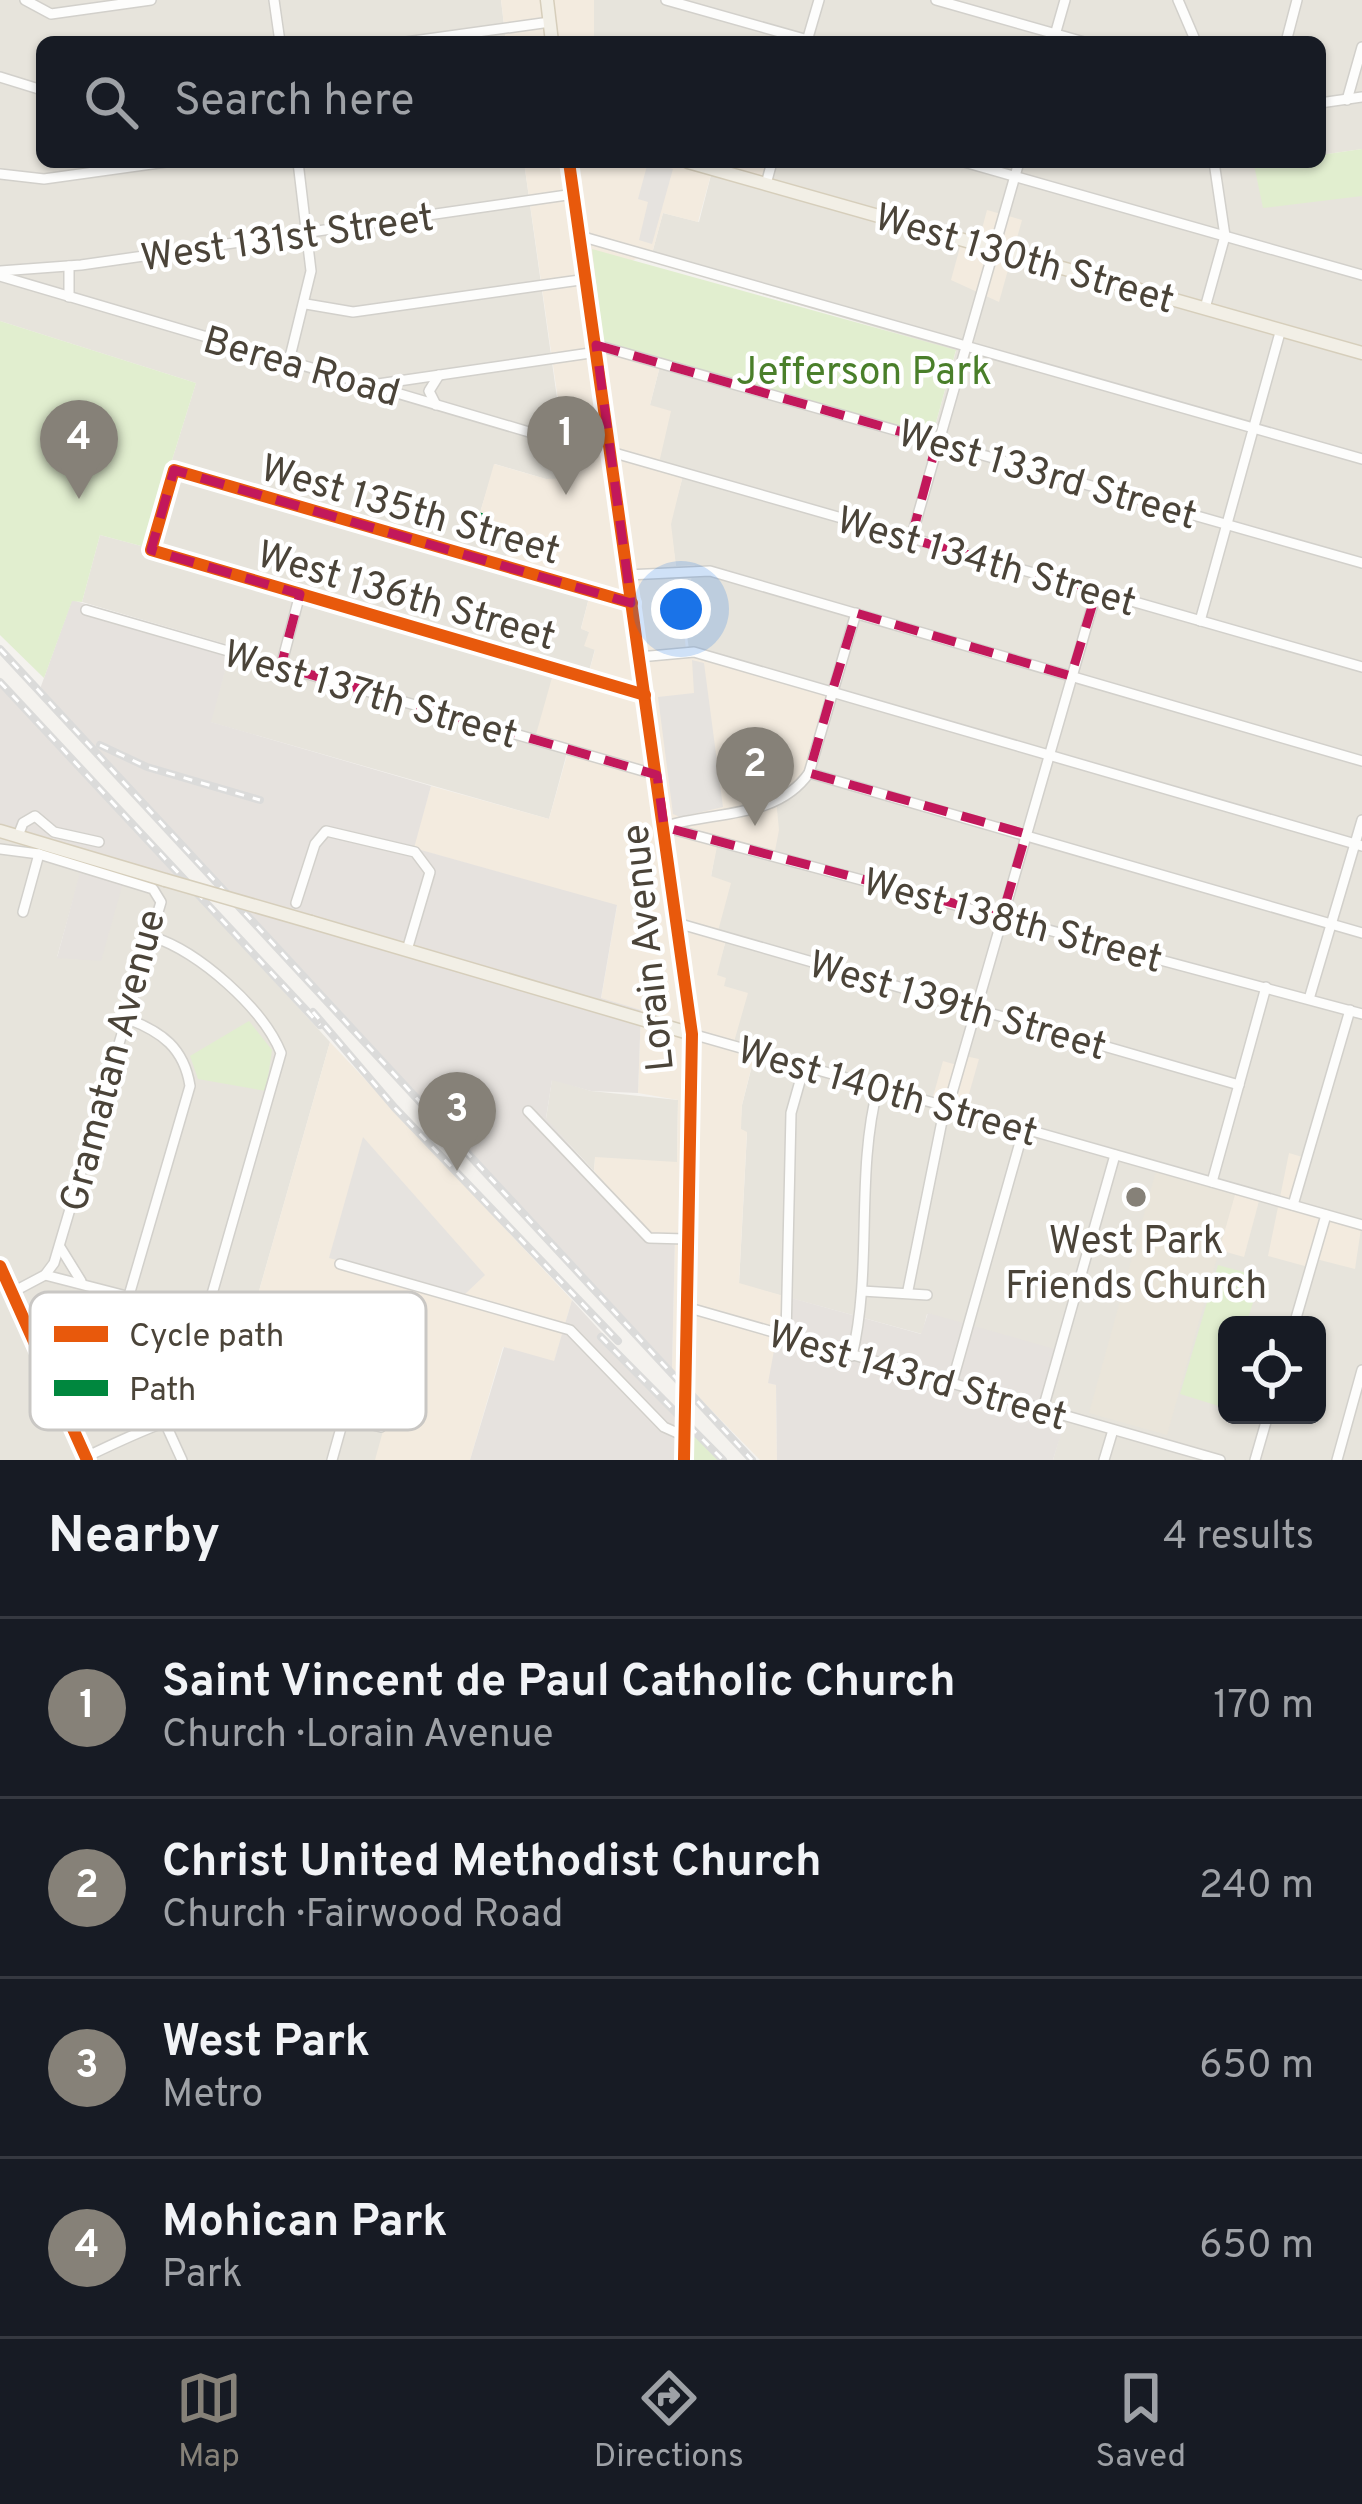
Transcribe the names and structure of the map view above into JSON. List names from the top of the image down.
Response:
{
  "streets": {
    "main road": ["West 130th Street", "Lorain Avenue", "West 140th Street"],
    "street": [
      "West 131st Street",
      "Berea Road",
      "West 133rd Street",
      "West 135th Street",
      "West 134th Street",
      "West 136th Street",
      "West 137th Street",
      "West 138th Street",
      "West 139th Street",
      "Gramatan Avenue",
      "West 143rd Street"
    ]
  },
  "crossings": [
    ["West 131st Street", "Berea Road"],
    ["West 131st Street", "Lorain Avenue"],
    ["Berea Road", "West 133rd Street"],
    ["Berea Road", "Lorain Avenue"],
    ["West 133rd Street", "Lorain Avenue"],
    ["West 135th Street", "West 136th Street"],
    ["West 135th Street", "Lorain Avenue"],
    ["West 134th Street", "Lorain Avenue"],
    ["West 136th Street", "Lorain Avenue"],
    ["West 137th Street", "Lorain Avenue"],
    ["West 138th Street", "Lorain Avenue"],
    ["Lorain Avenue", "West 139th Street"],
    ["Lorain Avenue", "West 140th Street"],
    ["Lorain Avenue", "West 143rd Street"]
  ],
  "parks": ["Jefferson Park"],
  "places": ["West Park Friends Church"],
  "legend": ["Cycle path", "Path"],
  "page": {
    "search": "Search here",
    "pins": [
      "1",
      "4",
      "2",
      "3"
    ],
    "heading": ["Nearby", "4 results"],
    "list": [
      {
        "mark": "1",
        "name": "Saint Vincent de Paul Catholic Church",
        "note": "Church · Lorain Avenue",
        "value": "170 m"
      },
      {
        "mark": "2",
        "name": "Christ United Methodist Church",
        "note": "Church · Fairwood Road",
        "value": "240 m"
      },
      {
        "mark": "3",
        "name": "West Park",
        "note": "Metro",
        "value": "650 m"
      },
      {
        "mark": "4",
        "name": "Mohican Park",
        "note": "Park",
        "value": "650 m"
      }
    ],
    "nav": ["Map", "Directions", "Saved"]
  }
}
